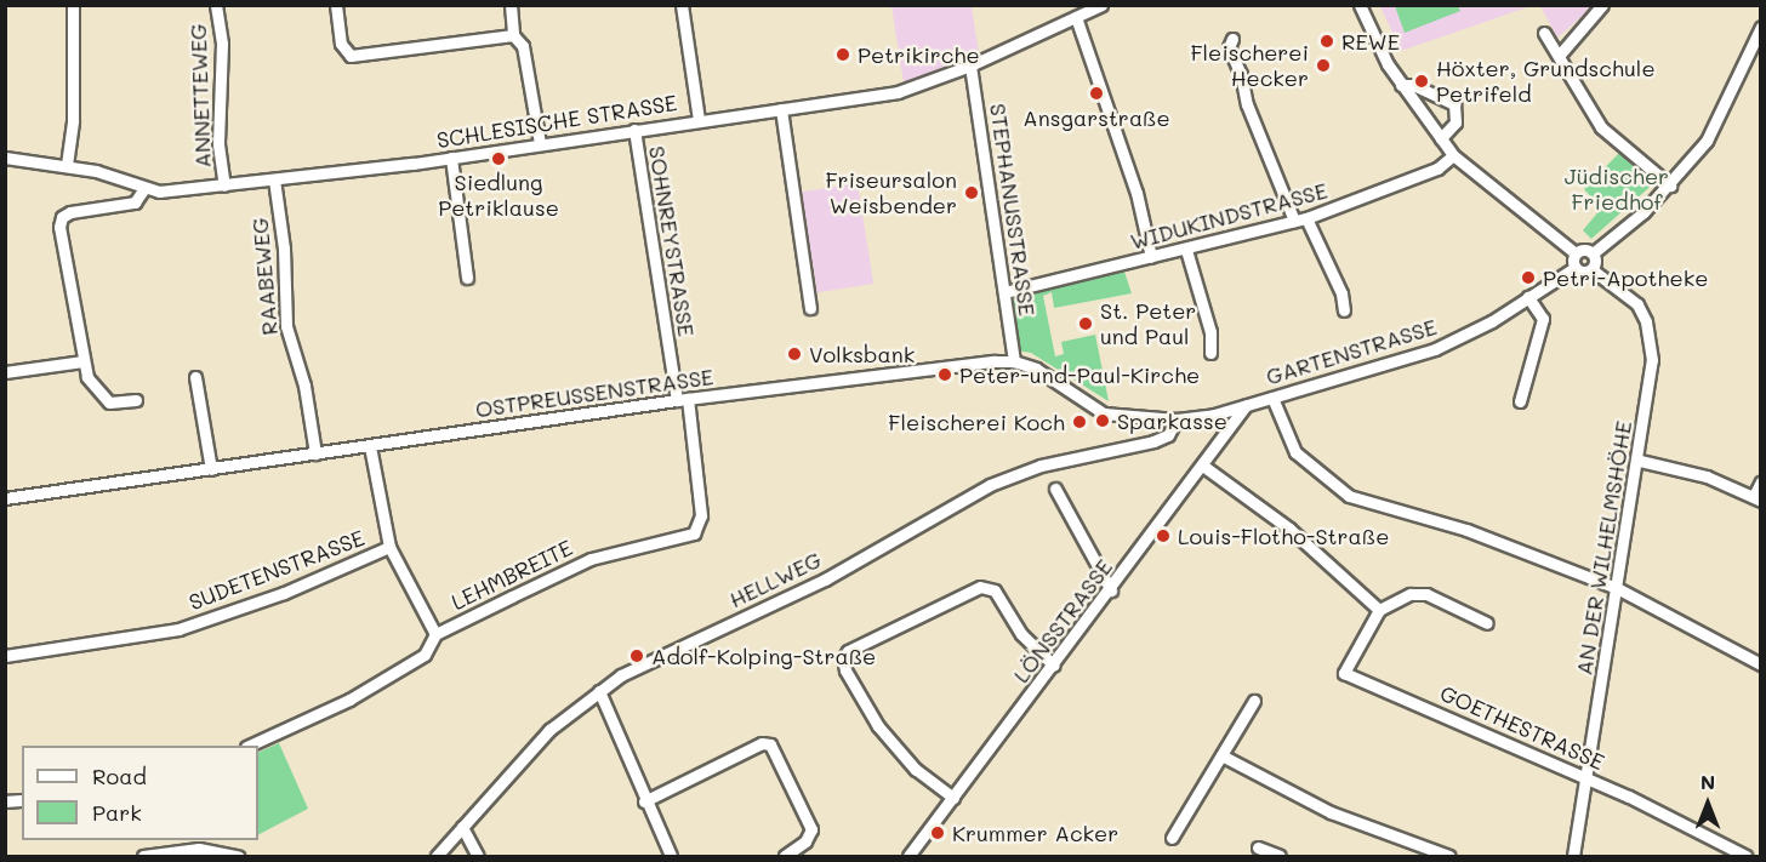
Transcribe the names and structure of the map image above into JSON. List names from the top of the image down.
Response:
{
  "streets": {
    "street": [
      "ANNETTEWEG",
      "SCHLESISCHE STRASSE",
      "STEPHANUSSTRASSE",
      "WIDUKINDSTRASSE",
      "SOHNREYSTRASSE",
      "RAABEWEG",
      "GARTENSTRASSE",
      "OSTPREUSSENSTRASSE",
      "AN DER WILHELMSHÖHE",
      "SUDETENSTRASSE",
      "LEHMBREITE",
      "HELLWEG",
      "LÖNSSTRASSE",
      "GOETHESTRASSE"
    ]
  },
  "crossings": [
    ["ANNETTEWEG", "SCHLESISCHE STRASSE"],
    ["SCHLESISCHE STRASSE", "STEPHANUSSTRASSE"],
    ["SCHLESISCHE STRASSE", "SOHNREYSTRASSE"],
    ["SCHLESISCHE STRASSE", "RAABEWEG"],
    ["STEPHANUSSTRASSE", "WIDUKINDSTRASSE"],
    ["STEPHANUSSTRASSE", "OSTPREUSSENSTRASSE"],
    ["SOHNREYSTRASSE", "OSTPREUSSENSTRASSE"],
    ["SOHNREYSTRASSE", "LEHMBREITE"],
    ["RAABEWEG", "OSTPREUSSENSTRASSE"],
    ["GARTENSTRASSE", "HELLWEG"],
    ["GARTENSTRASSE", "LÖNSSTRASSE"],
    ["OSTPREUSSENSTRASSE", "LEHMBREITE"],
    ["AN DER WILHELMSHÖHE", "GOETHESTRASSE"]
  ],
  "parks": ["Jüdischer Friedhof"],
  "places": [
    "REWE",
    "Petrikirche",
    "Fleischerei Hecker",
    "Höxter, Grundschule Petrifeld",
    "Ansgarstraße",
    "Siedlung Petriklause",
    "Friseursalon Weisbender",
    "Petri-Apotheke",
    "St. Peter und Paul",
    "Volksbank",
    "Peter-und-Paul-Kirche",
    "Sparkasse",
    "Fleischerei Koch",
    "Louis-Flotho-Straße",
    "Adolf-Kolping-Straße",
    "Krummer Acker"
  ],
  "legend": ["Road", "Park"],
  "north": "top"
}
